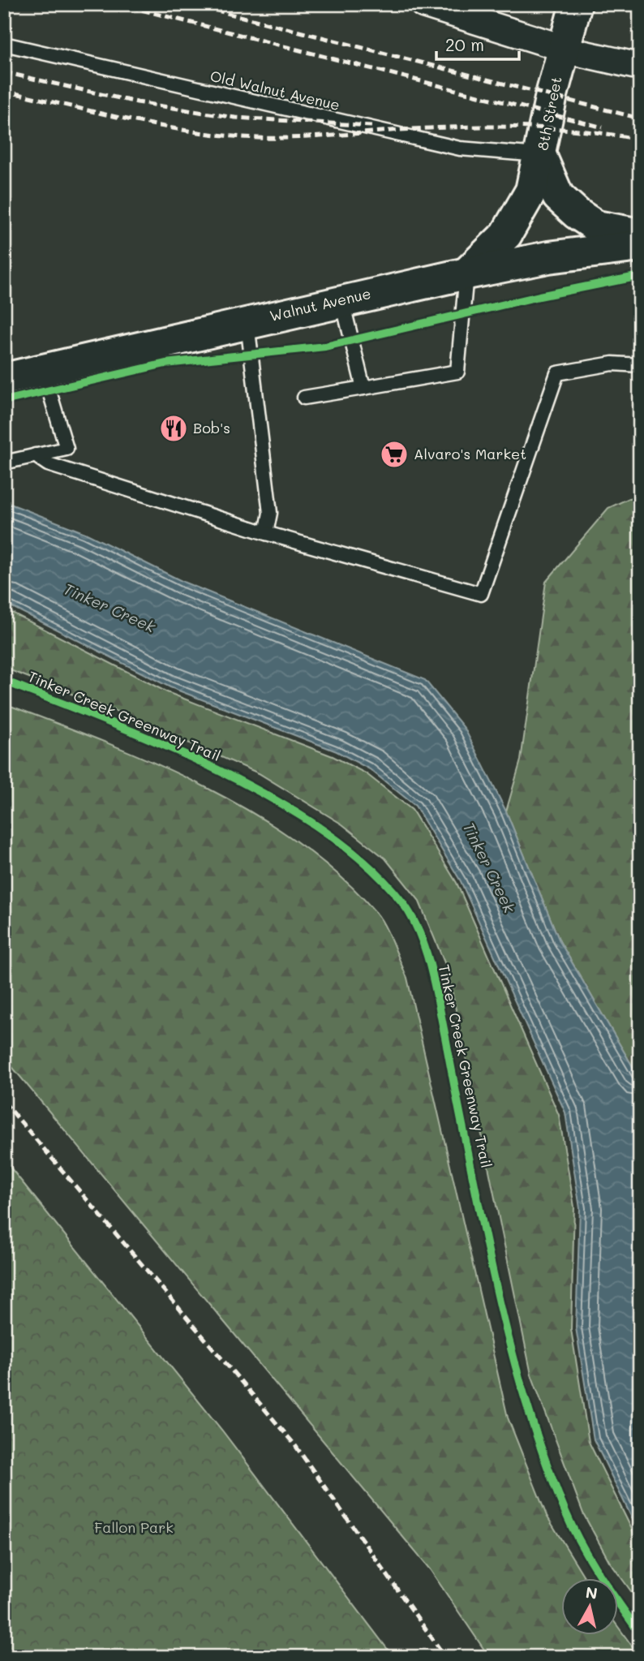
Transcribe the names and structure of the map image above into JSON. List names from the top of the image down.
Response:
{
  "streets": {
    "street": ["8th Street", "Walnut Avenue"],
    "lane": ["Old Walnut Avenue"],
    "cycle path": ["Tinker Creek Greenway Trail"]
  },
  "crossings": [
    ["Old Walnut Avenue", "8th Street"]
  ],
  "water": ["Tinker Creek"],
  "parks": ["Fallon Park"],
  "places": {
    "restaurant": ["Bob's"],
    "supermarket": ["Alvaro's Market"]
  },
  "scale_bar": "20 m",
  "north": "top"
}
